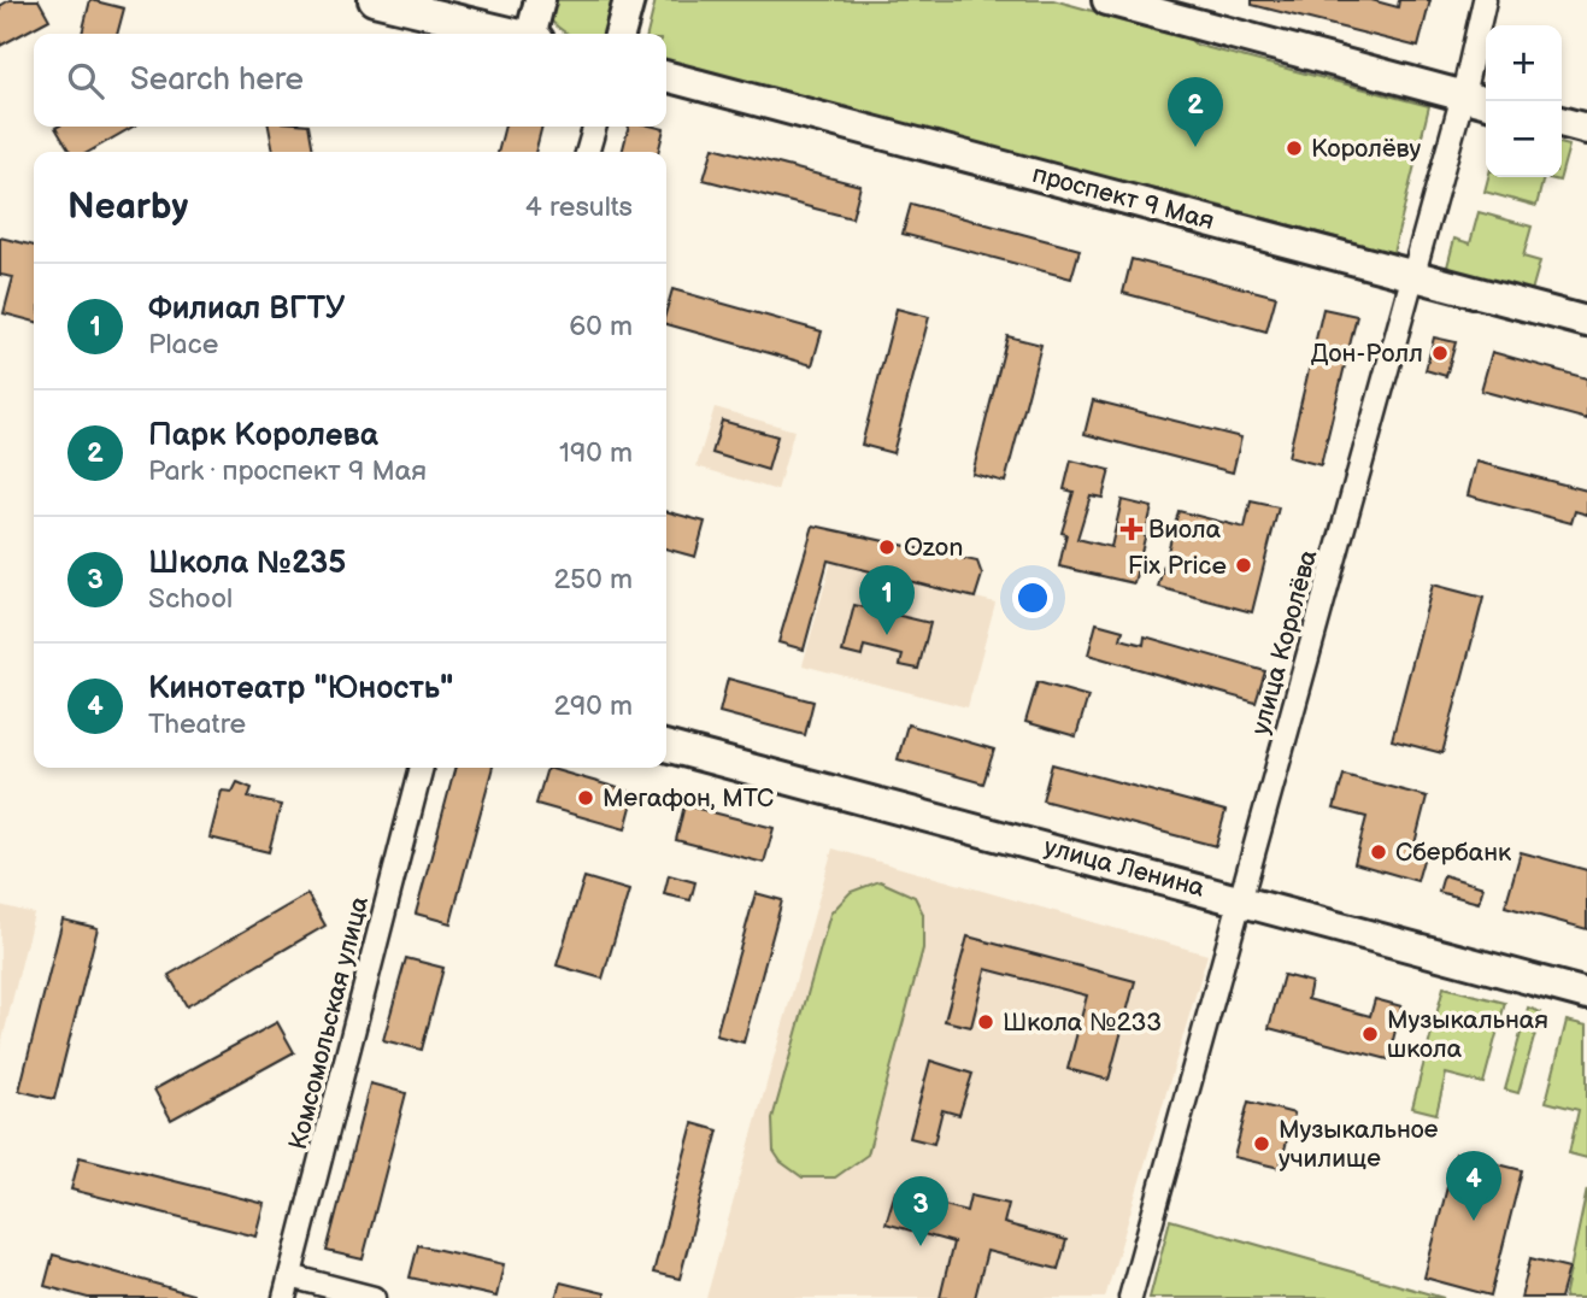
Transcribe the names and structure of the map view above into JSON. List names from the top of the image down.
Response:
{
  "streets": {
    "street": [
      "проспект 9 Мая",
      "улица Королёва",
      "улица Ленина",
      "Комсомольская улица"
    ]
  },
  "crossings": [
    ["проспект 9 Мая", "улица Королёва"],
    ["улица Королёва", "улица Ленина"]
  ],
  "places": {
    "other": [
      "Королёву",
      "Дон-Ролл",
      "Ozon",
      "Fix Price",
      "Мегафон, МТС",
      "Сбербанк",
      "Школа №233",
      "Музыкальная школа",
      "Музыкальное училище"
    ],
    "health": ["Виола"]
  },
  "page": {
    "map_buttons": ["+", "−"],
    "search": "Search here",
    "pins": [
      "2",
      "1",
      "4",
      "3"
    ],
    "heading": ["Nearby", "4 results"],
    "list": [
      {
        "mark": "1",
        "name": "Филиал ВГТУ",
        "note": "Place",
        "value": "60 m"
      },
      {
        "mark": "2",
        "name": "Парк Королева",
        "note": "Park · проспект 9 Мая",
        "value": "190 m"
      },
      {
        "mark": "3",
        "name": "Школа №235",
        "note": "School",
        "value": "250 m"
      },
      {
        "mark": "4",
        "name": "Кинотеатр \"Юность\"",
        "note": "Theatre",
        "value": "290 m"
      }
    ]
  }
}
